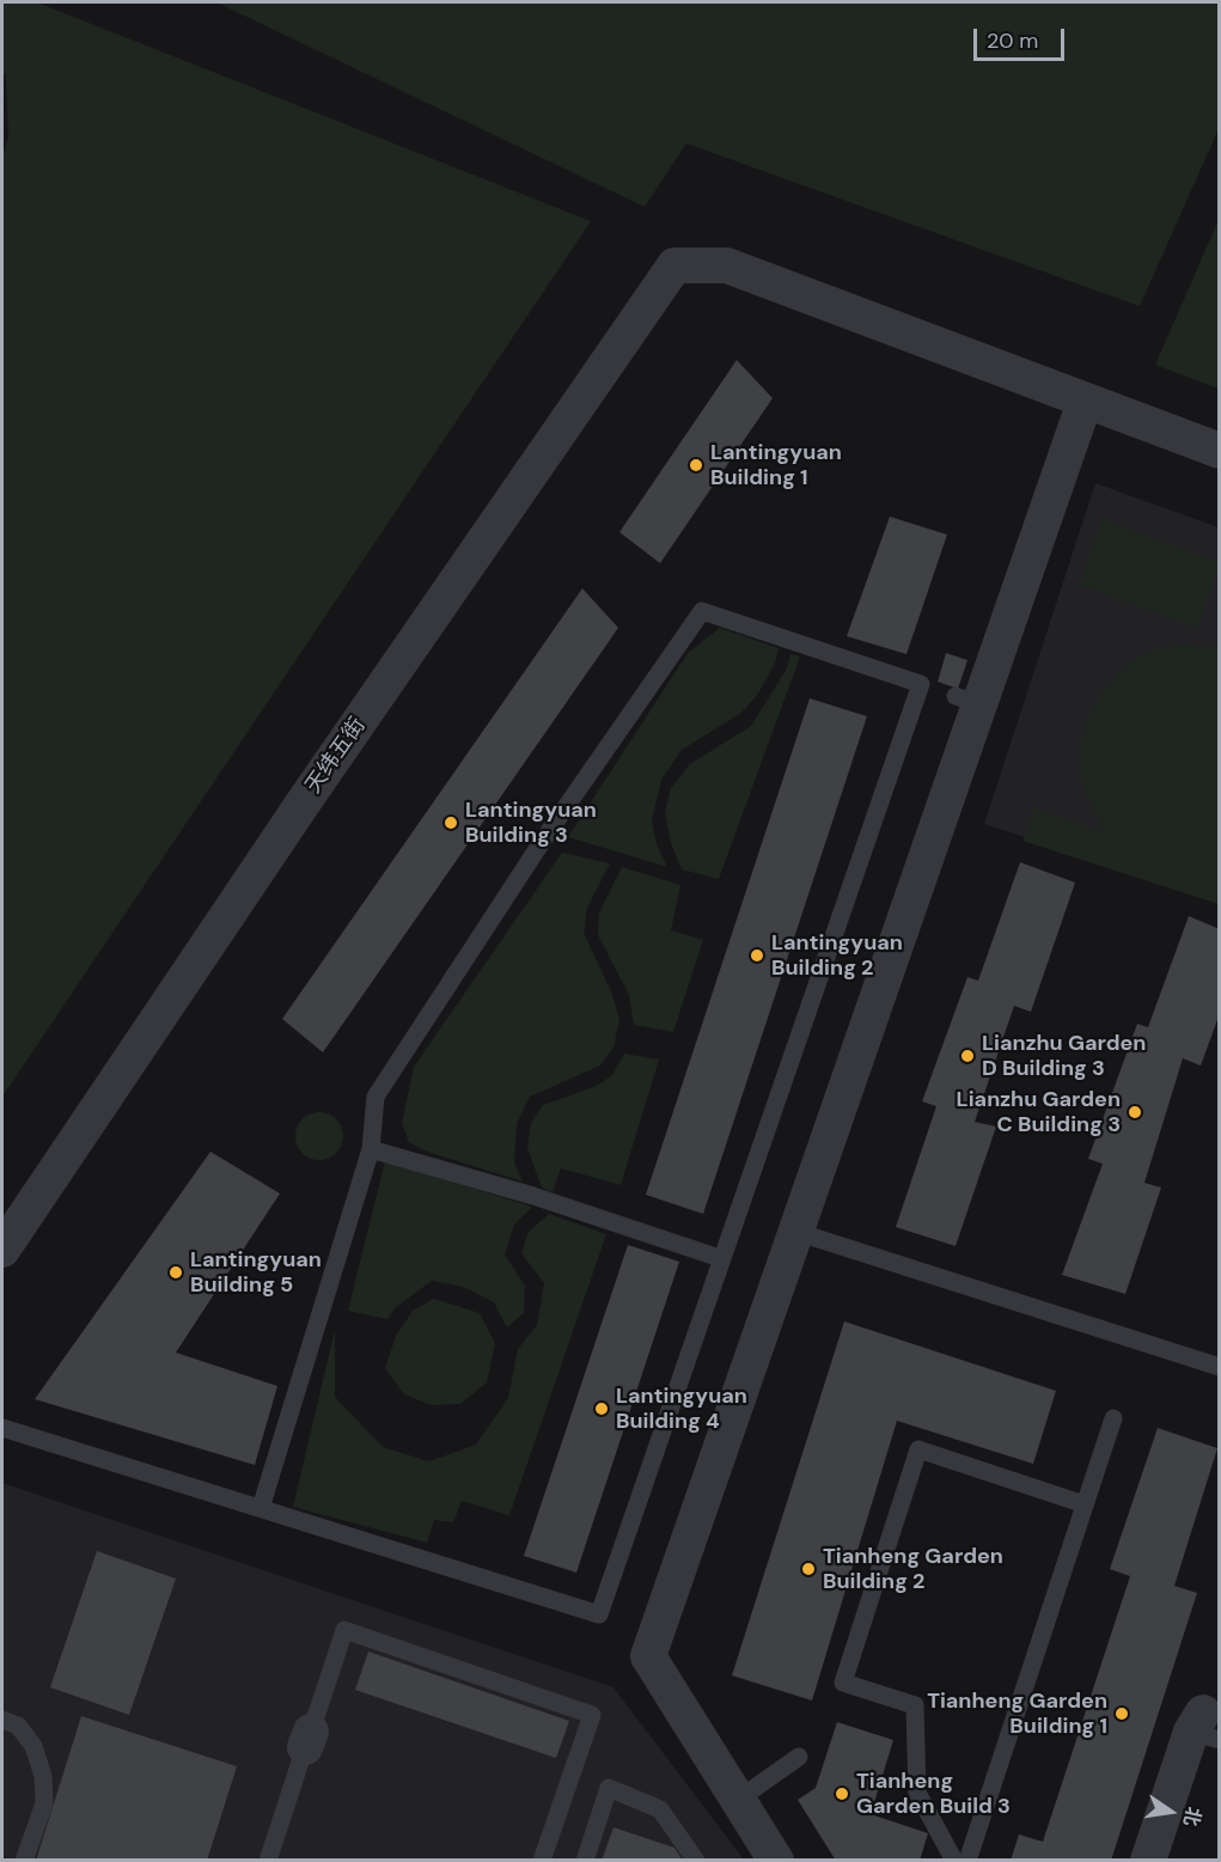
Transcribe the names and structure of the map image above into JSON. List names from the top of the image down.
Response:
{
  "streets": {
    "street": ["天纬五街"]
  },
  "places": [
    "Lantingyuan Building 1",
    "Lantingyuan Building 3",
    "Lantingyuan Building 2",
    "Lianzhu Garden D Building 3",
    "Lianzhu Garden C Building 3",
    "Lantingyuan Building 5",
    "Lantingyuan Building 4",
    "Tianheng Garden Building 2",
    "Tianheng Garden Building 1",
    "Tianheng Garden Build 3"
  ],
  "scale_bar": "20 m",
  "north": "right"
}
